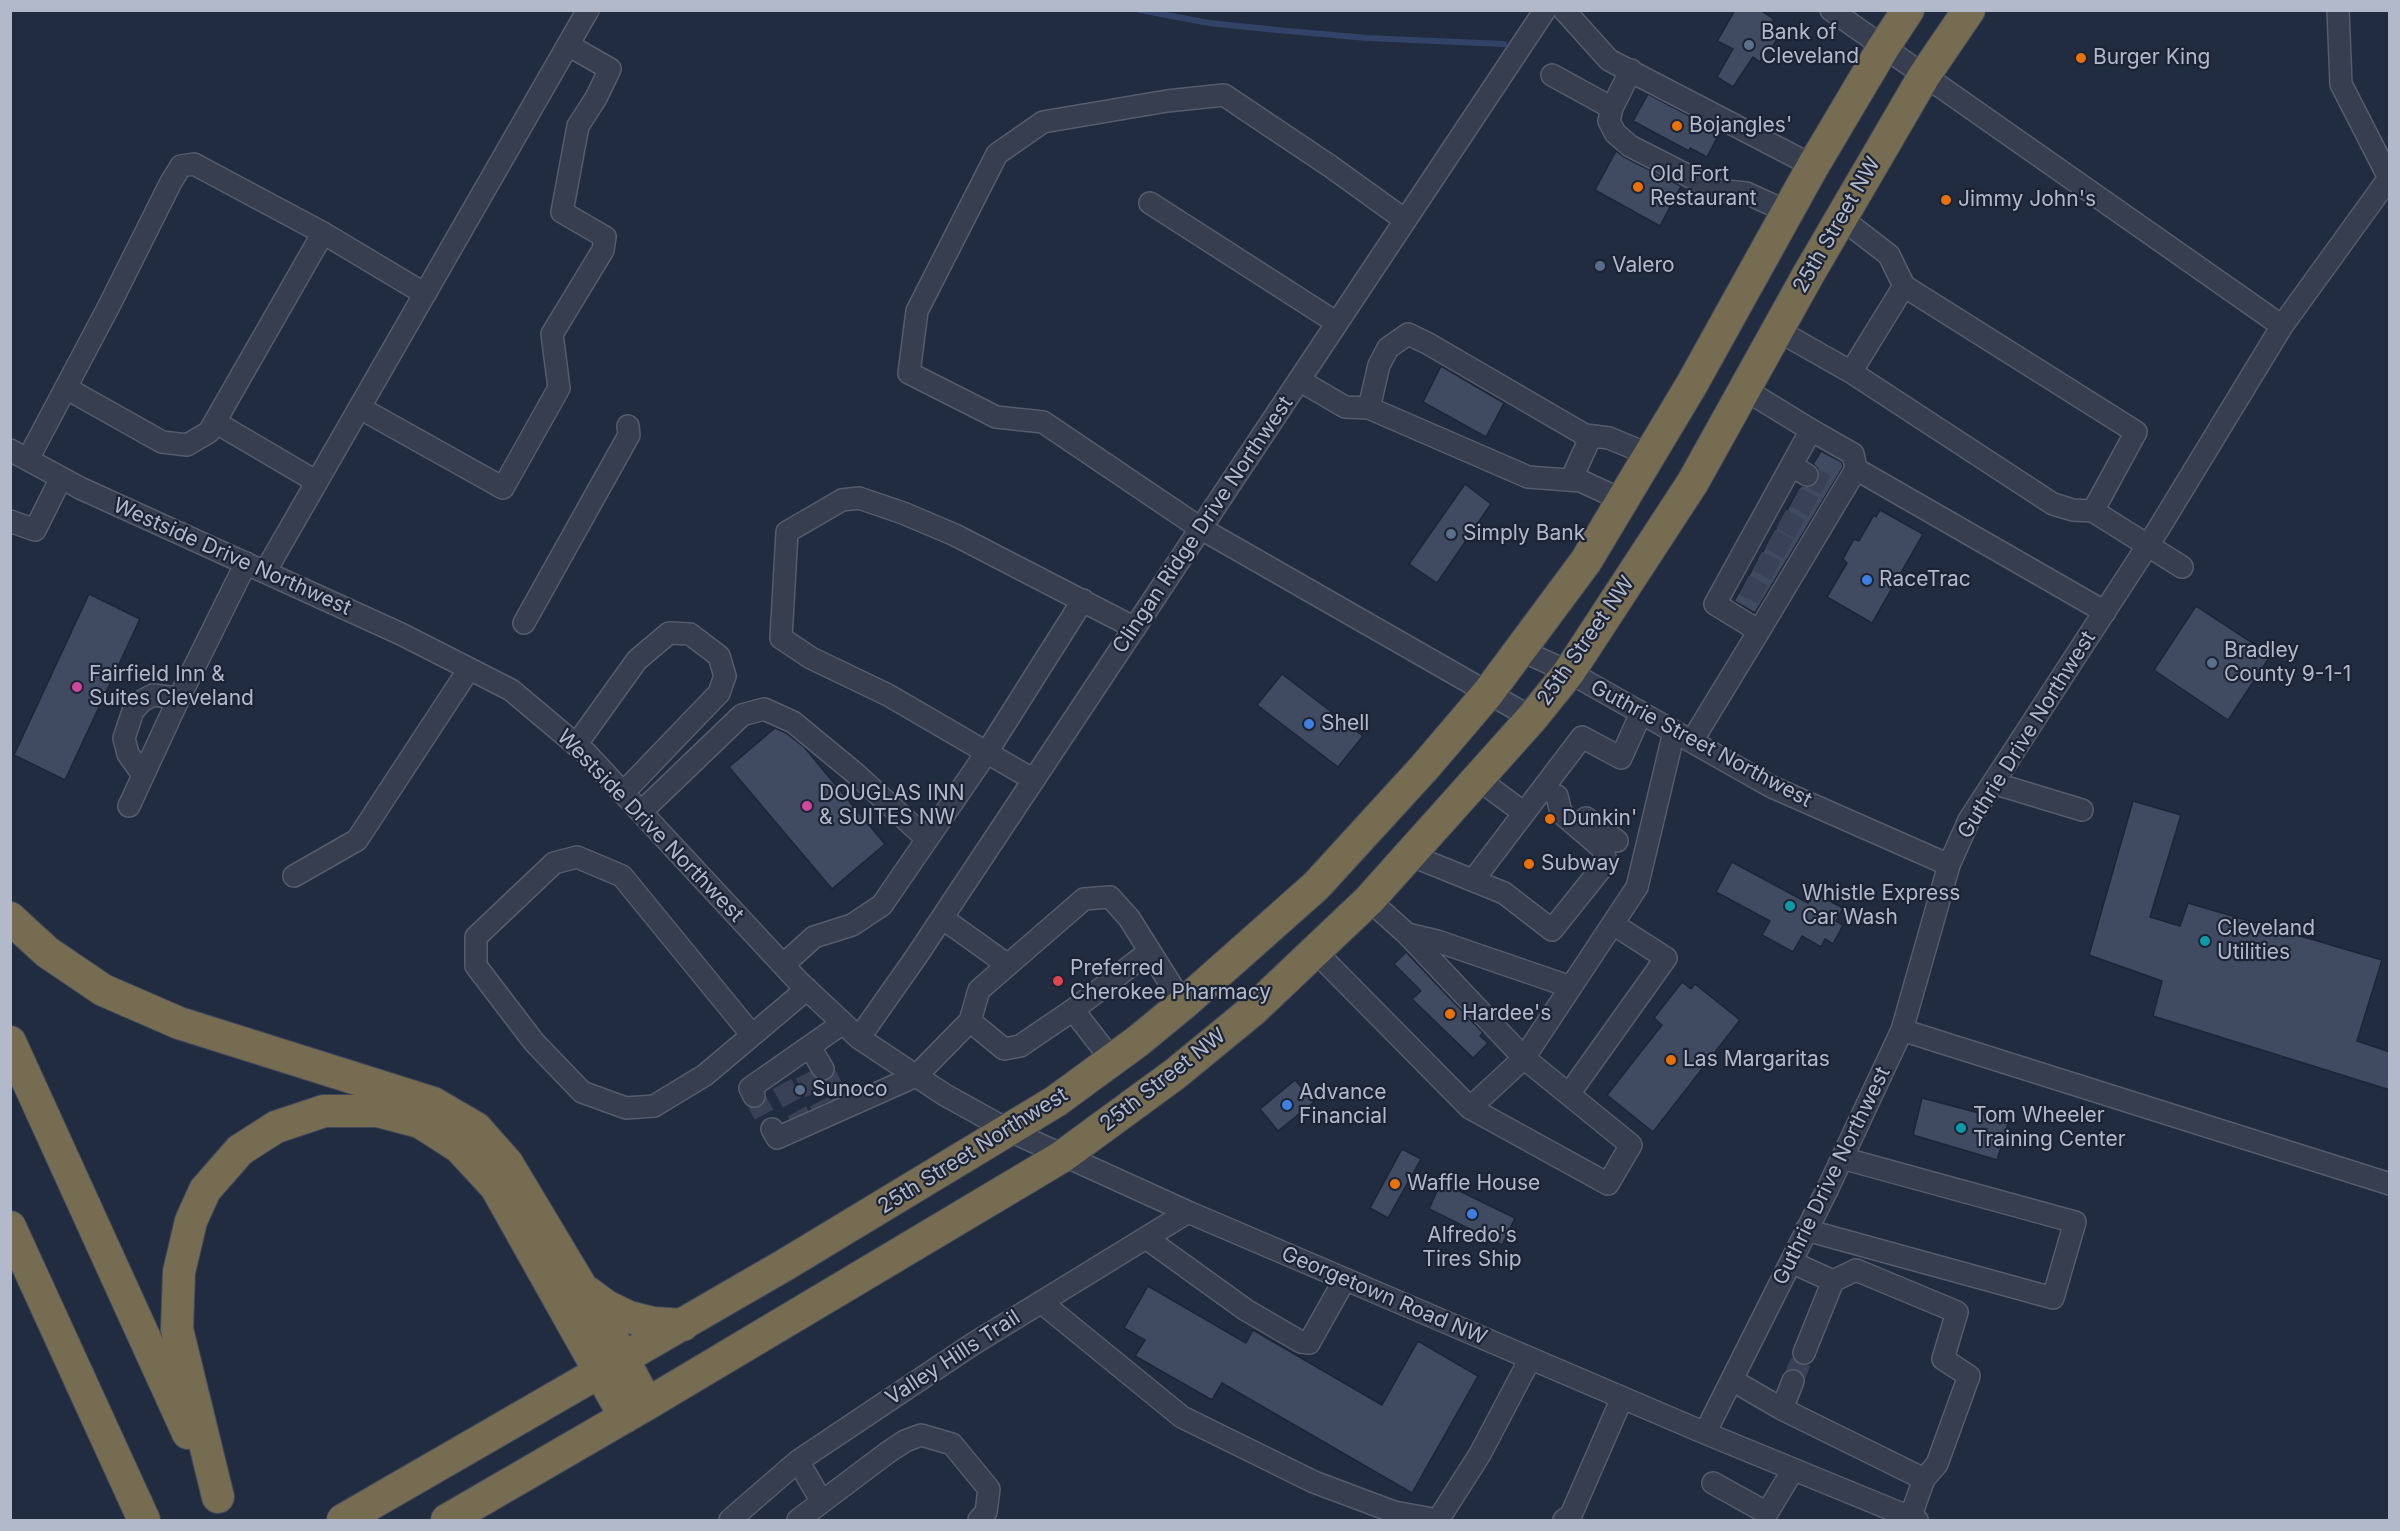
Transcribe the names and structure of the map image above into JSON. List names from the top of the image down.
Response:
{
  "streets": {
    "highway": ["25th Street NW", "25th Street Northwest"],
    "street": [
      "Clingan Ridge Drive Northwest",
      "Westside Drive Northwest",
      "Guthrie Drive Northwest",
      "Guthrie Street Northwest",
      "Georgetown Road NW",
      "Valley Hills Trail"
    ]
  },
  "crossings": [
    ["25th Street NW", "Westside Drive Northwest"],
    ["25th Street NW", "Guthrie Street Northwest"],
    ["25th Street NW", "Georgetown Road NW"],
    ["Clingan Ridge Drive Northwest", "Westside Drive Northwest"],
    ["Westside Drive Northwest", "25th Street Northwest"],
    ["Westside Drive Northwest", "Georgetown Road NW"],
    ["Guthrie Drive Northwest", "Guthrie Street Northwest"],
    ["Guthrie Drive Northwest", "Georgetown Road NW"],
    ["Georgetown Road NW", "Valley Hills Trail"]
  ],
  "places": [
    "Bank of Cleveland",
    "Burger King",
    "Bojangles'",
    "Old Fort Restaurant",
    "Jimmy John's",
    "Valero",
    "Simply Bank",
    "RaceTrac",
    "Bradley County 9-1-1",
    "Fairfield Inn & Suites Cleveland",
    "Shell",
    "DOUGLAS INN & SUITES NW",
    "Dunkin'",
    "Subway",
    "Whistle Express Car Wash",
    "Cleveland Utilities",
    "Preferred Cherokee Pharmacy",
    "Hardee's",
    "Las Margaritas",
    "Sunoco",
    "Advance Financial",
    "Tom Wheeler Training Center",
    "Waffle House",
    "Alfredo's Tires Ship"
  ]
}
